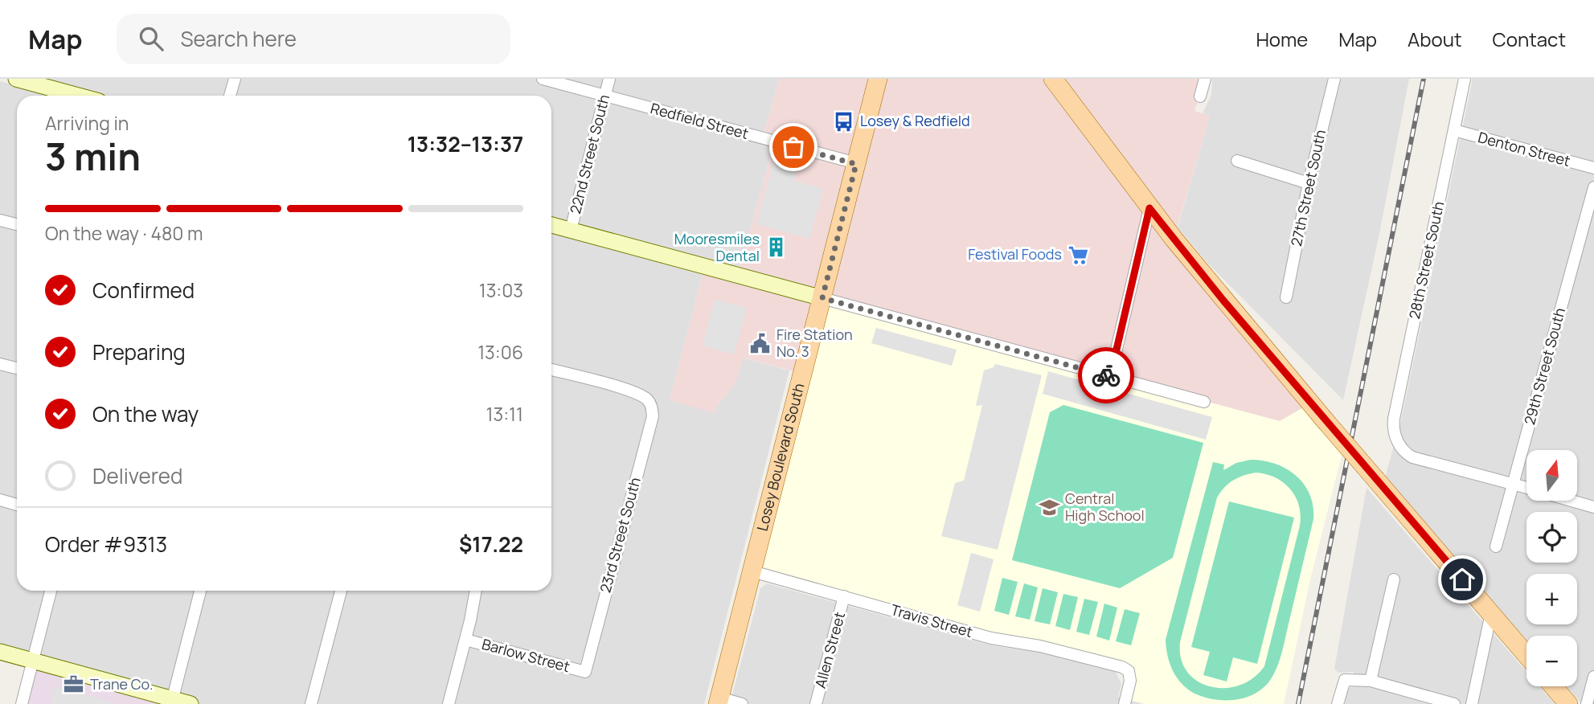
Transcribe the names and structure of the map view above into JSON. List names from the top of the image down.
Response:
{
  "streets": {
    "main road": ["Losey Boulevard South"],
    "street": [
      "Redfield Street",
      "Denton Street",
      "22nd Street South",
      "27th Street South",
      "28th Street South",
      "29th Street South",
      "23rd Street South",
      "Travis Street",
      "Allen Street",
      "Barlow Street"
    ]
  },
  "crossings": [
    ["Redfield Street", "22nd Street South"],
    ["Redfield Street", "Losey Boulevard South"],
    ["Denton Street", "28th Street South"],
    ["28th Street South", "29th Street South"],
    ["Losey Boulevard South", "Travis Street"],
    ["23rd Street South", "Barlow Street"],
    ["Travis Street", "Allen Street"]
  ],
  "places": {
    "bus stop": ["Losey & Redfield"],
    "building": ["Mooresmiles Dental"],
    "supermarket": ["Festival Foods"],
    "public building": ["Fire Station No. 3"],
    "school or university": ["Central High School"],
    "office": ["Trane Co."]
  },
  "north": "top",
  "page": {
    "header": "Map",
    "search": "Search here",
    "nav": [
      "Home",
      "Map",
      "About",
      "Contact"
    ],
    "heading": ["3 min", "Arriving in", "13:32–13:37"],
    "panel": ["Order #9313", "$17.22"],
    "bar": "On the way · 480 m",
    "list": [
      ["Confirmed", "13:03"],
      ["Preparing", "13:06"],
      ["On the way", "13:11"],
      "Delivered"
    ],
    "map_buttons": ["+", "−"]
  }
}
